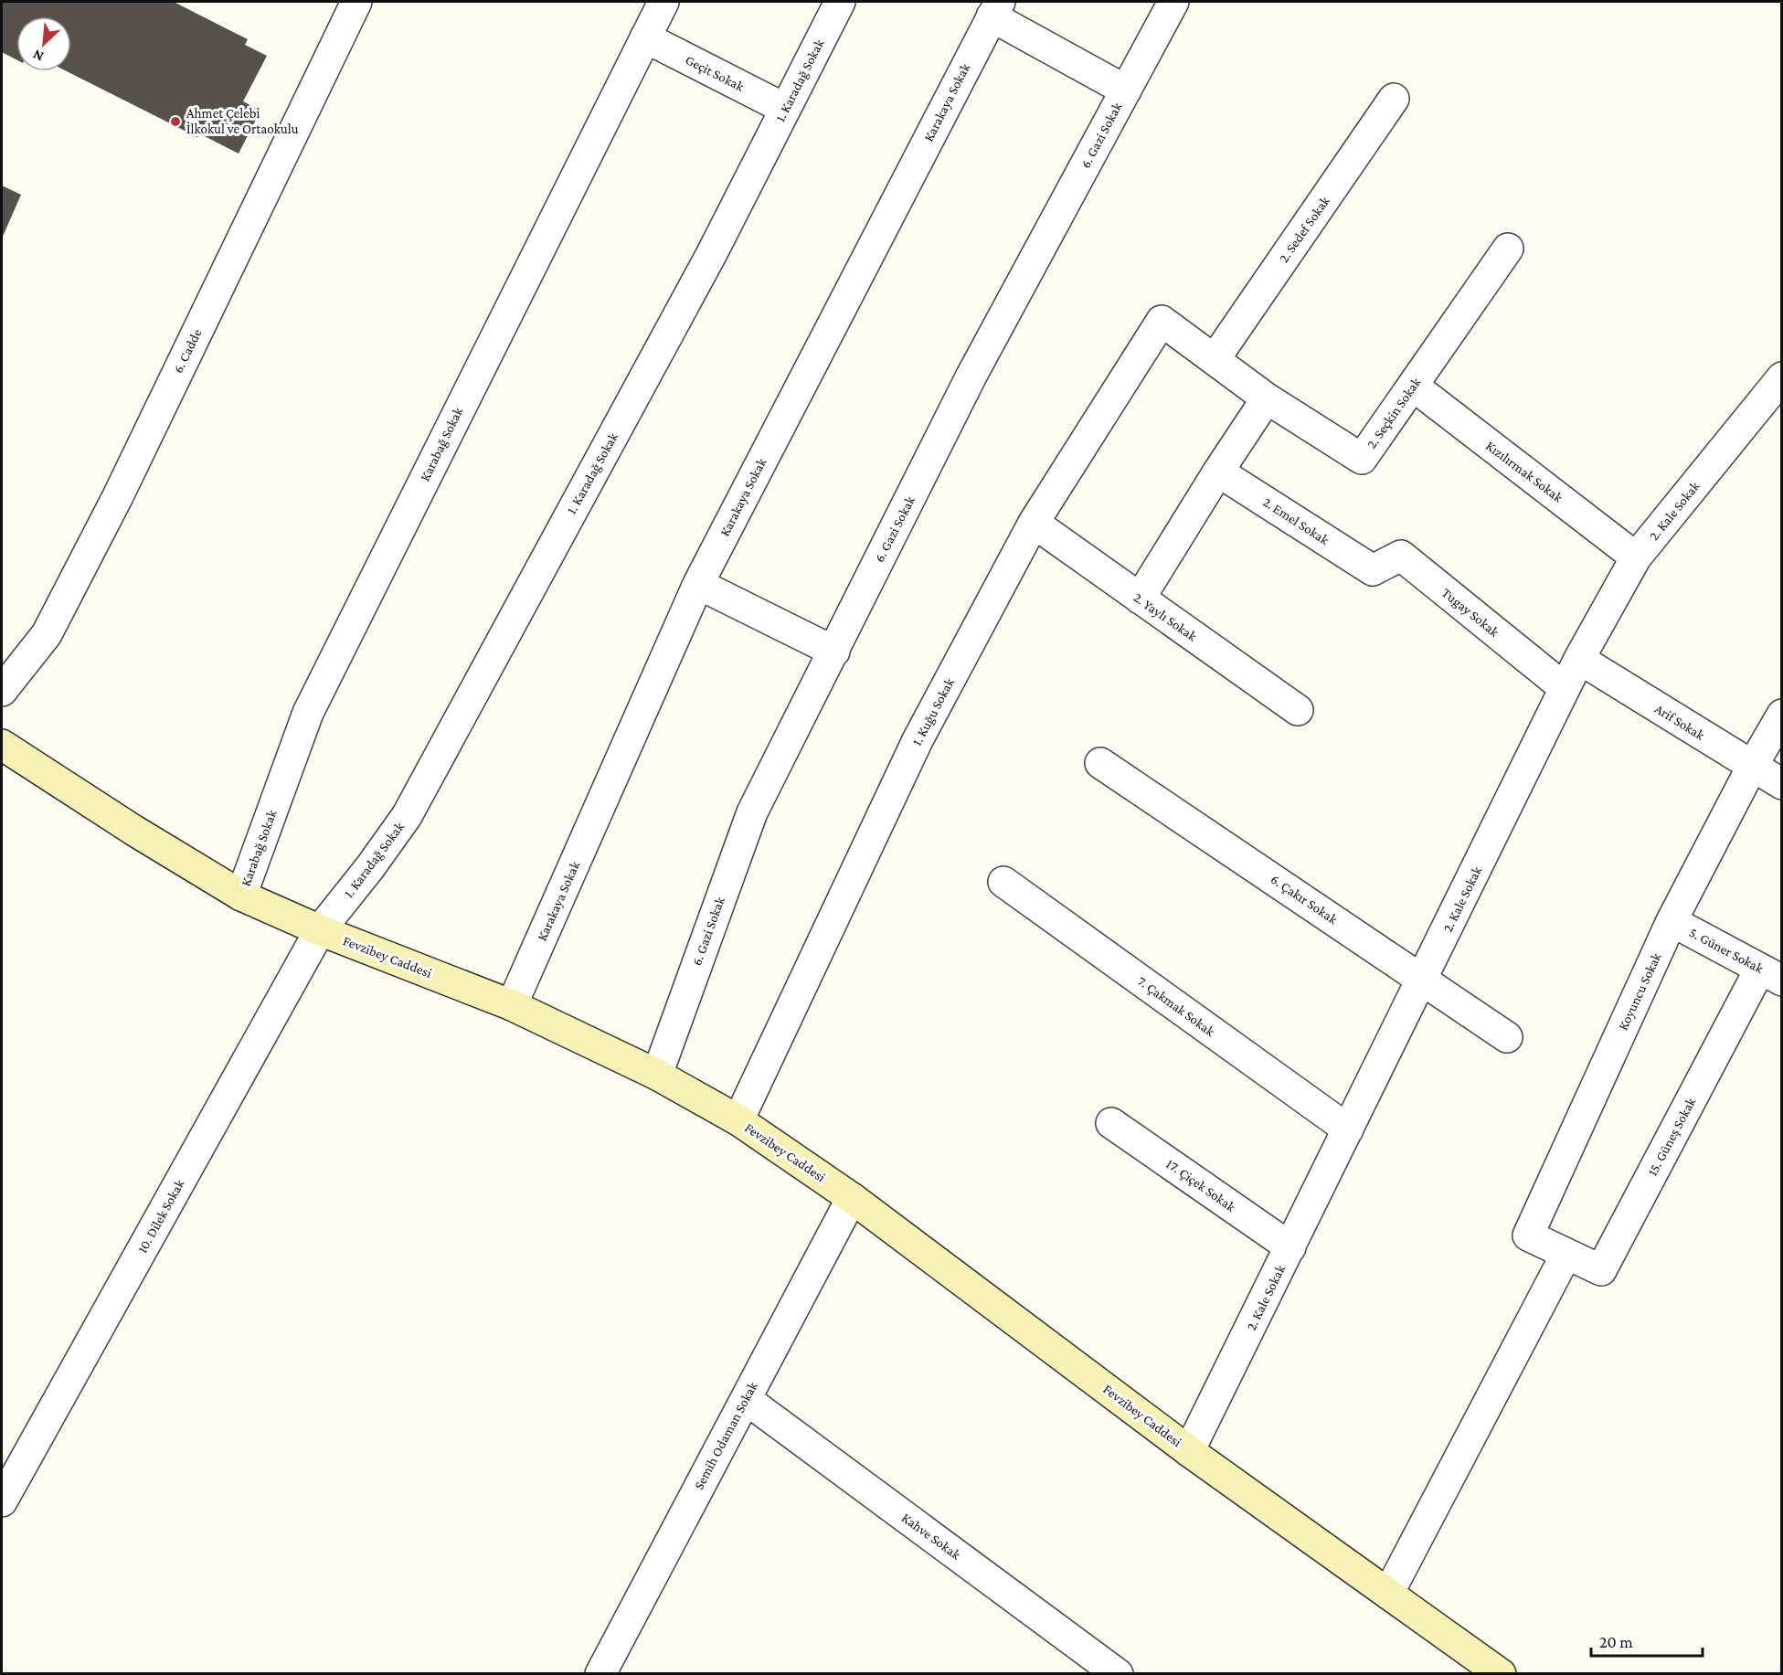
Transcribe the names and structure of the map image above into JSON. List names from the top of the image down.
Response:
{
  "streets": {
    "street": [
      "Geçit Sokak",
      "1. Karadağ Sokak",
      "Karakaya Sokak",
      "6. Gazi Sokak",
      "2. Sedef Sokak",
      "6. Cadde",
      "2. Seçkin Sokak",
      "Karabağ Sokak",
      "Kızılırmak Sokak",
      "2. Kale Sokak",
      "2. Emel Sokak",
      "Tugay Sokak",
      "2. Yaylı Sokak",
      "1. Kuğu Sokak",
      "Arif Sokak",
      "6. Çakır Sokak",
      "5. Güner Sokak",
      "Fevzibey Caddesi",
      "Koyuncu Sokak",
      "7. Çakmak Sokak",
      "15. Güneş Sokak",
      "17. Çiçek Sokak",
      "10. Dilek Sokak",
      "Semih Odaman Sokak",
      "Kahve Sokak"
    ]
  },
  "crossings": [
    ["Geçit Sokak", "1. Karadağ Sokak"],
    ["Geçit Sokak", "Karabağ Sokak"],
    ["1. Karadağ Sokak", "Fevzibey Caddesi"],
    ["1. Karadağ Sokak", "10. Dilek Sokak"],
    ["Karakaya Sokak", "Fevzibey Caddesi"],
    ["6. Gazi Sokak", "Fevzibey Caddesi"],
    ["2. Sedef Sokak", "2. Seçkin Sokak"],
    ["2. Seçkin Sokak", "Kızılırmak Sokak"],
    ["2. Seçkin Sokak", "1. Kuğu Sokak"],
    ["Karabağ Sokak", "Fevzibey Caddesi"],
    ["Kızılırmak Sokak", "2. Kale Sokak"],
    ["2. Kale Sokak", "Tugay Sokak"],
    ["2. Kale Sokak", "Arif Sokak"],
    ["2. Kale Sokak", "6. Çakır Sokak"],
    ["2. Kale Sokak", "Fevzibey Caddesi"],
    ["2. Kale Sokak", "7. Çakmak Sokak"],
    ["2. Kale Sokak", "17. Çiçek Sokak"],
    ["2. Emel Sokak", "Tugay Sokak"],
    ["2. Yaylı Sokak", "1. Kuğu Sokak"],
    ["1. Kuğu Sokak", "Fevzibey Caddesi"],
    ["Arif Sokak", "Koyuncu Sokak"],
    ["5. Güner Sokak", "Koyuncu Sokak"],
    ["5. Güner Sokak", "15. Güneş Sokak"],
    ["Fevzibey Caddesi", "10. Dilek Sokak"],
    ["Fevzibey Caddesi", "Semih Odaman Sokak"],
    ["Koyuncu Sokak", "15. Güneş Sokak"],
    ["Semih Odaman Sokak", "Kahve Sokak"]
  ],
  "places": ["Ahmet Çelebi İlkokul ve Ortaokulu"],
  "scale_bar": "20 m",
  "north": "bottom left"
}
